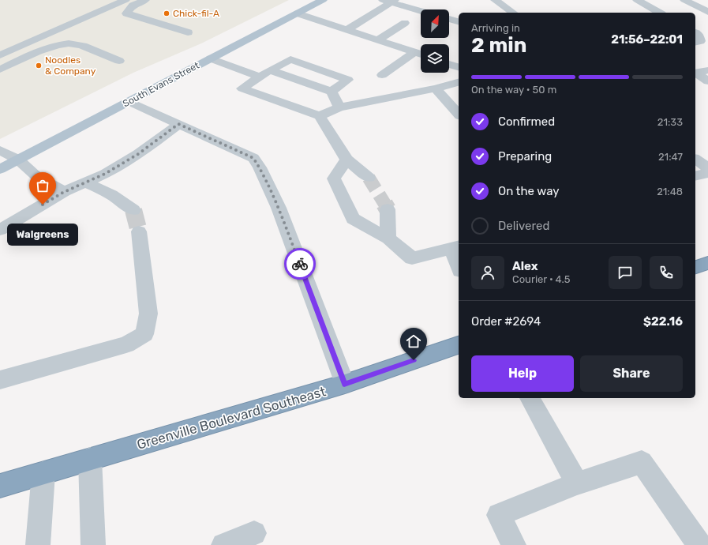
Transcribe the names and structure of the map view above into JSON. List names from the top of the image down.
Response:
{
  "streets": {
    "highway": ["Greenville Boulevard Southeast"],
    "main road": ["South Evans Street"]
  },
  "places": ["Chick-fil-A", "Noodles & Company", "Walgreens"],
  "north": "top right",
  "page": {
    "heading": ["2 min", "Arriving in", "21:56–22:01"],
    "panel": [
      "Alex",
      "Courier · 4.5",
      "Order #2694",
      "$22.16"
    ],
    "bar": "On the way · 50 m",
    "list": [
      ["Confirmed", "21:33"],
      ["Preparing", "21:47"],
      ["On the way", "21:48"],
      "Delivered"
    ],
    "bubble": "Walgreens",
    "buttons": ["Help", "Share"]
  }
}
